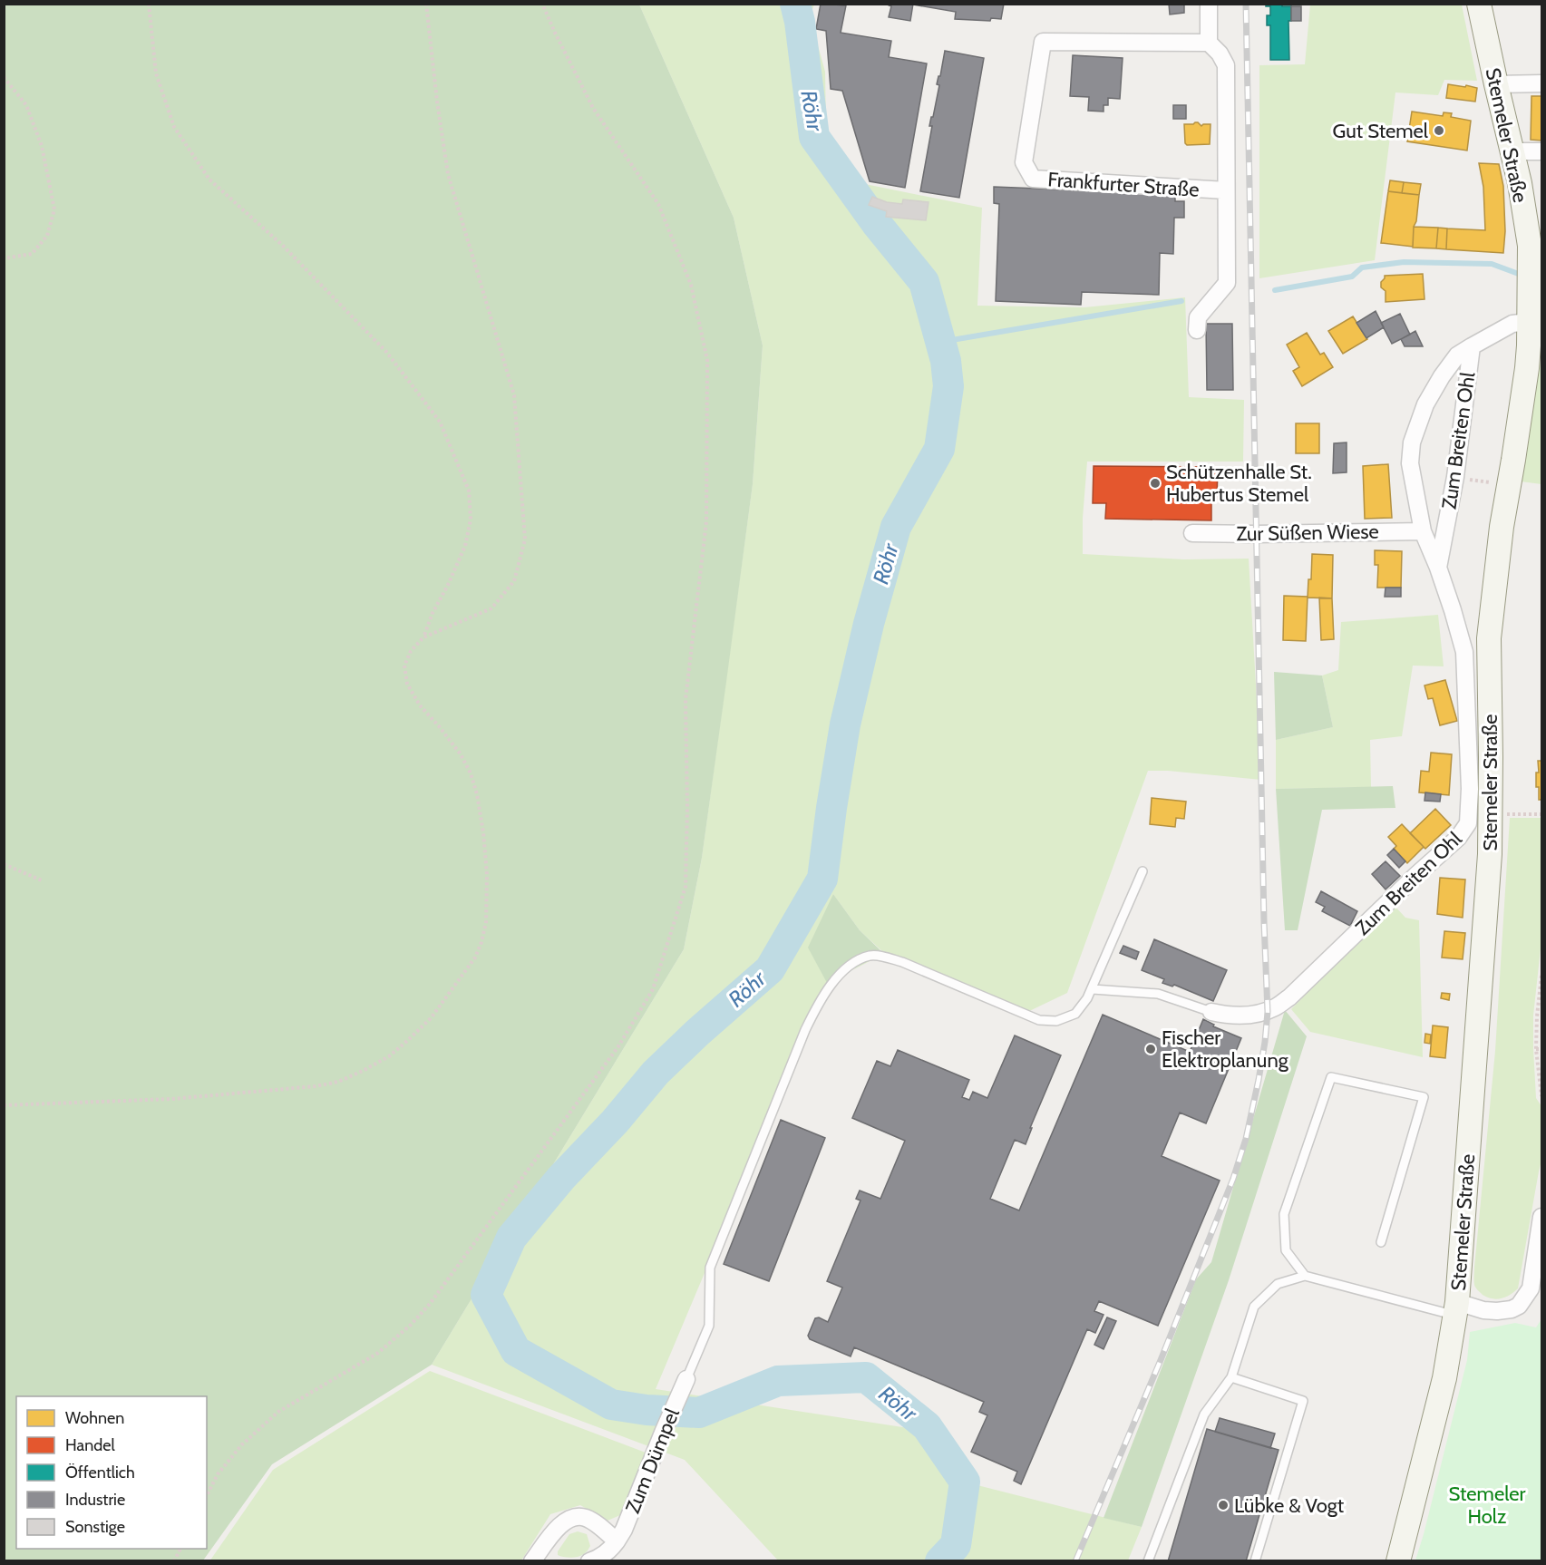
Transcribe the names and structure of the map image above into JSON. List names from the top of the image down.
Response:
{
  "streets": {
    "main road": ["Stemeler Straße"],
    "street": [
      "Frankfurter Straße",
      "Zum Breiten Ohl",
      "Zur Süßen Wiese",
      "Zum Dümpel"
    ]
  },
  "crossings": [
    ["Stemeler Straße", "Zum Breiten Ohl"],
    ["Zum Breiten Ohl", "Zur Süßen Wiese"]
  ],
  "water": ["Röhr"],
  "parks": ["Stemeler Holz"],
  "places": [
    "Gut Stemel",
    "Schützenhalle St. Hubertus Stemel",
    "Fischer Elektroplanung",
    "Lübke & Vogt"
  ],
  "legend": [
    "Wohnen",
    "Handel",
    "Öffentlich",
    "Industrie",
    "Sonstige"
  ]
}
